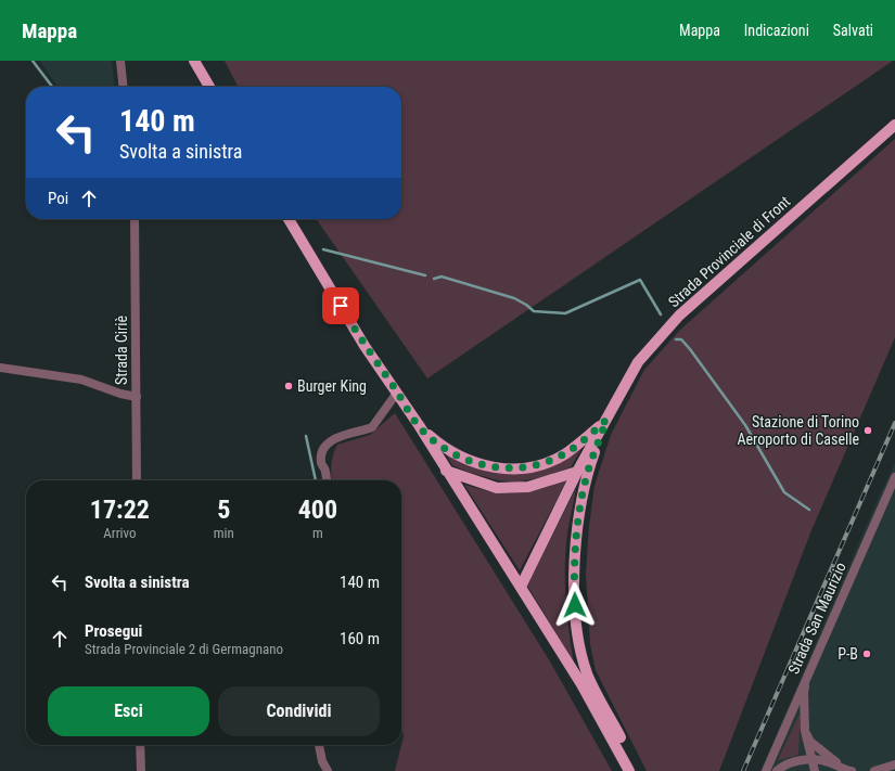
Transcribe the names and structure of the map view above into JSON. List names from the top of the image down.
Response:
{
  "streets": {
    "main road": ["Strada Provinciale di Front"],
    "street": ["Strada Ciriè", "Strada San Maurizio"]
  },
  "places": ["Burger King", "Stazione di Torino Aeroporto di Caselle", "P-B"],
  "page": {
    "header": "Mappa",
    "nav": ["Mappa", "Indicazioni", "Salvati"],
    "turn": ["140 m", "Svolta a sinistra"],
    "then": "Poi",
    "eta": [
      "17:22",
      "Arrivo",
      "5",
      "min",
      "400",
      "m"
    ],
    "list": [
      {
        "name": "Svolta a sinistra",
        "value": "140 m"
      },
      {
        "name": "Prosegui",
        "note": "Strada Provinciale 2 di Germagnano",
        "value": "160 m"
      }
    ],
    "buttons": ["Esci", "Condividi"]
  }
}
